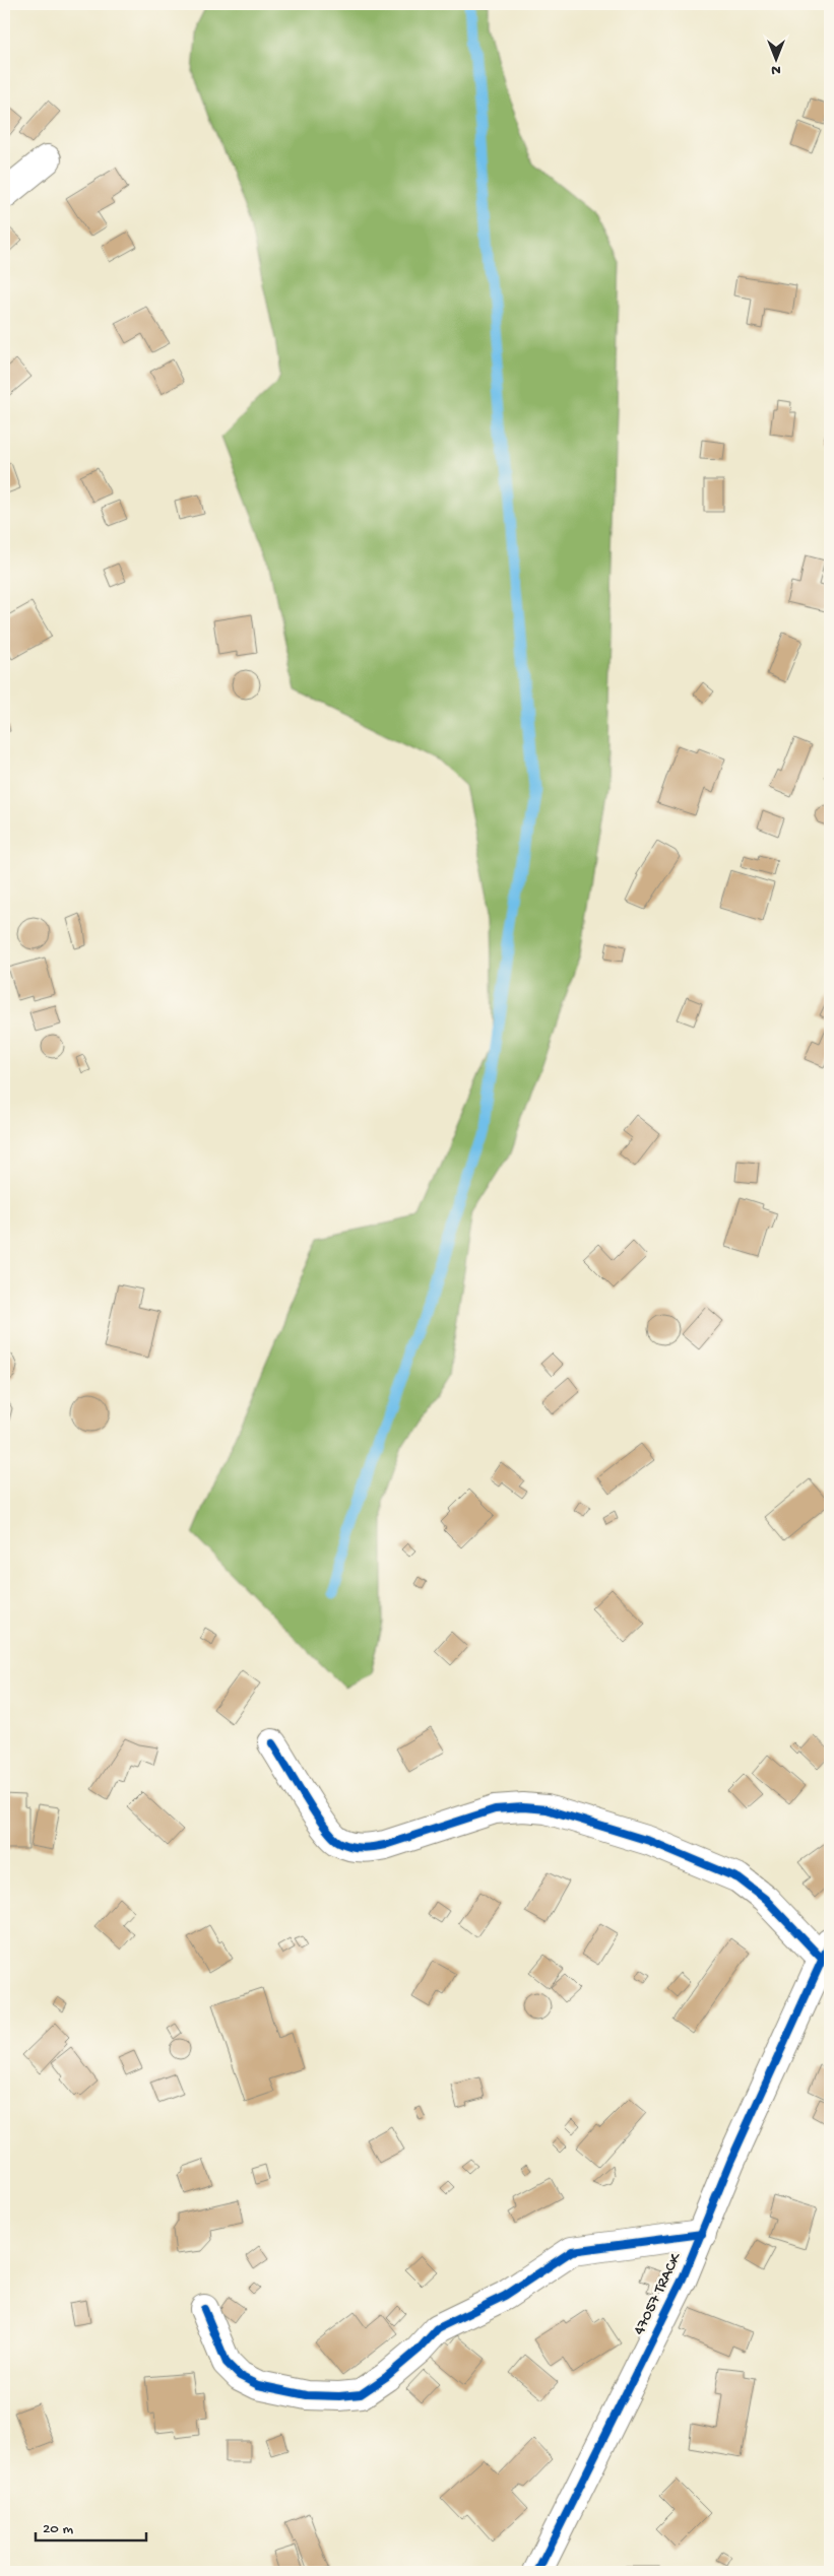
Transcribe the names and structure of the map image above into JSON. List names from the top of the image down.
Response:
{
  "streets": {
    "street": ["47057 TRACK"]
  },
  "scale_bar": "20 m",
  "north": "bottom"
}
